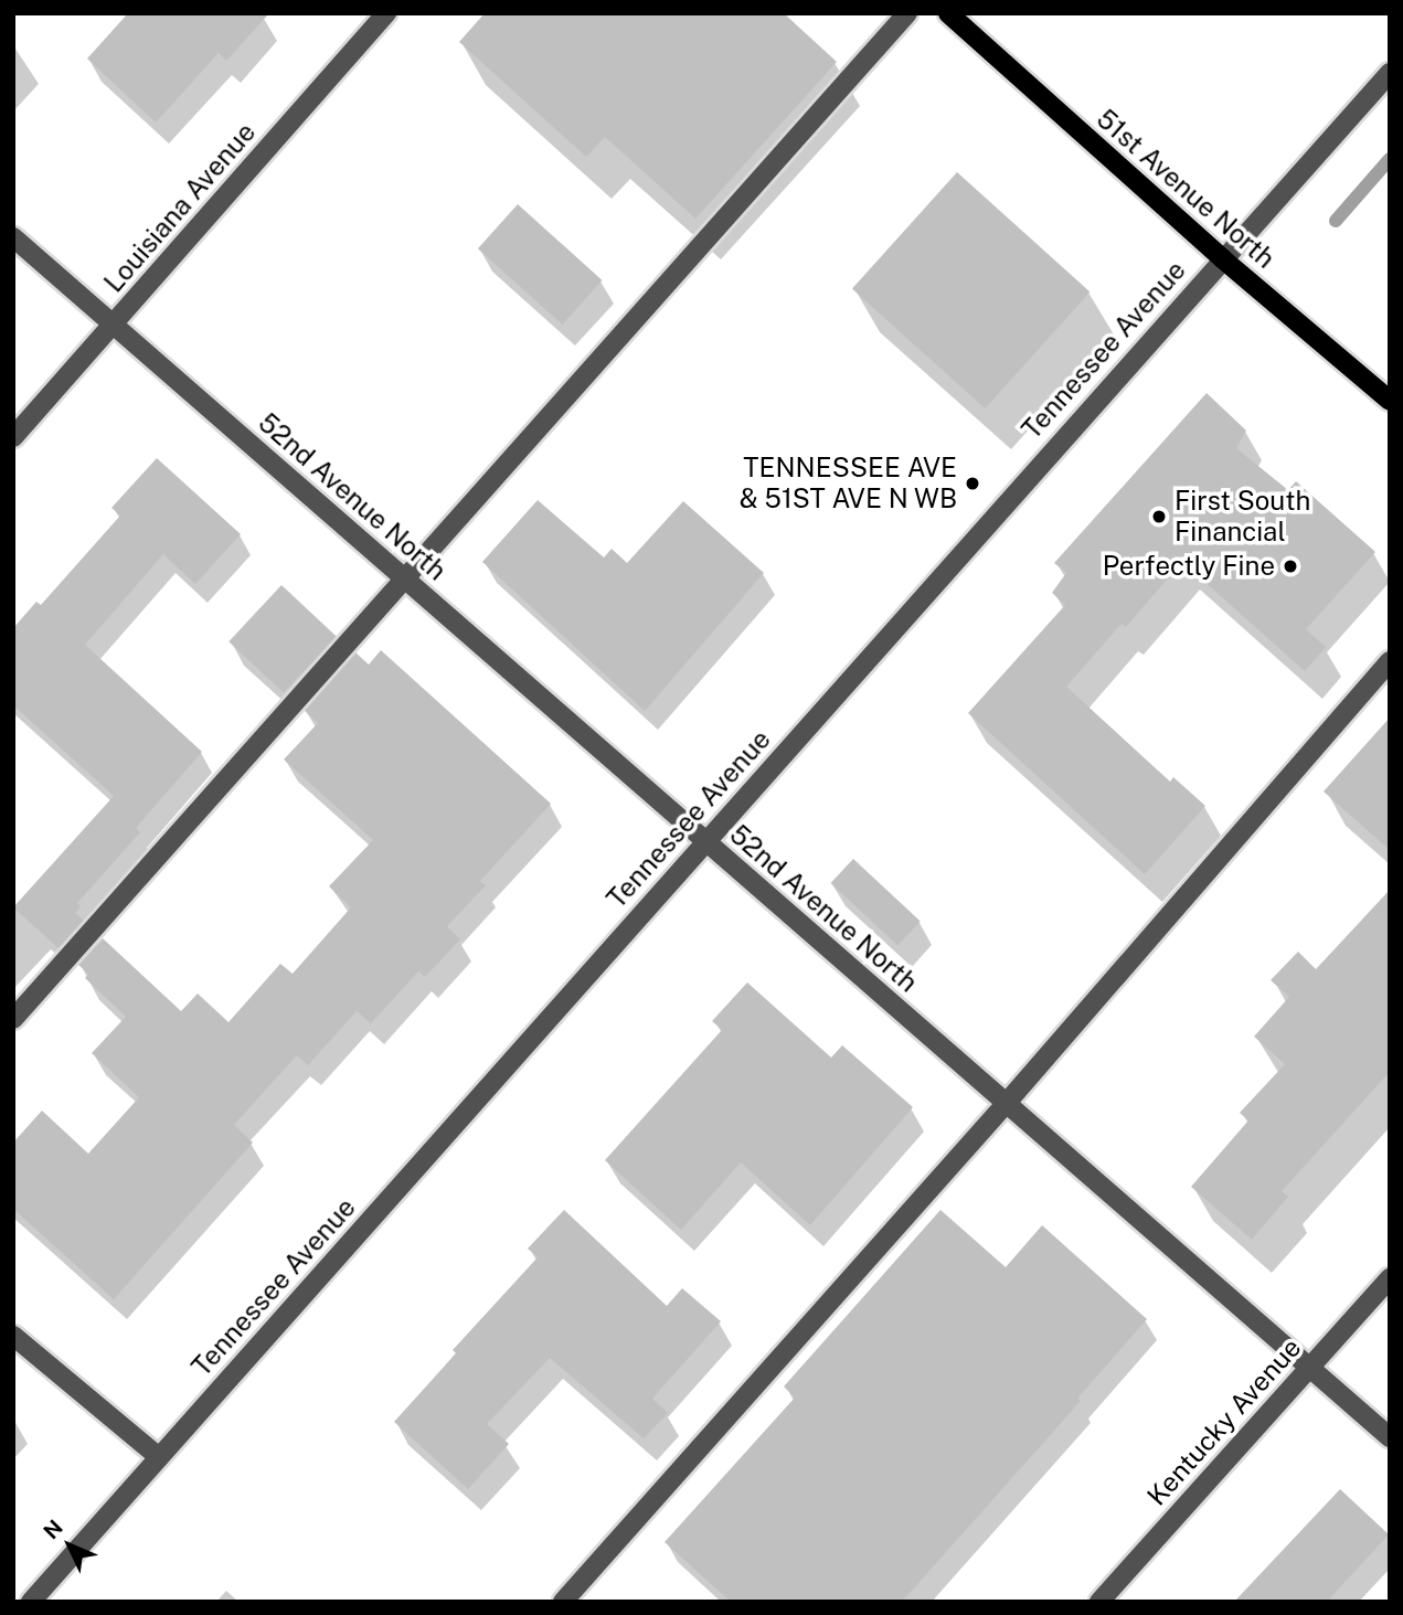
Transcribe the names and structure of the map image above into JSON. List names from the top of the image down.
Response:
{
  "streets": {
    "main road": ["51st Avenue North"],
    "street": [
      "Louisiana Avenue",
      "Tennessee Avenue",
      "52nd Avenue North",
      "Kentucky Avenue"
    ]
  },
  "crossings": [
    ["51st Avenue North", "Tennessee Avenue"],
    ["Louisiana Avenue", "52nd Avenue North"],
    ["Tennessee Avenue", "52nd Avenue North"],
    ["52nd Avenue North", "Kentucky Avenue"]
  ],
  "places": ["TENNESSEE AVE & 51ST AVE N WB", "First South Financial", "Perfectly Fine"],
  "north": "top left"
}
